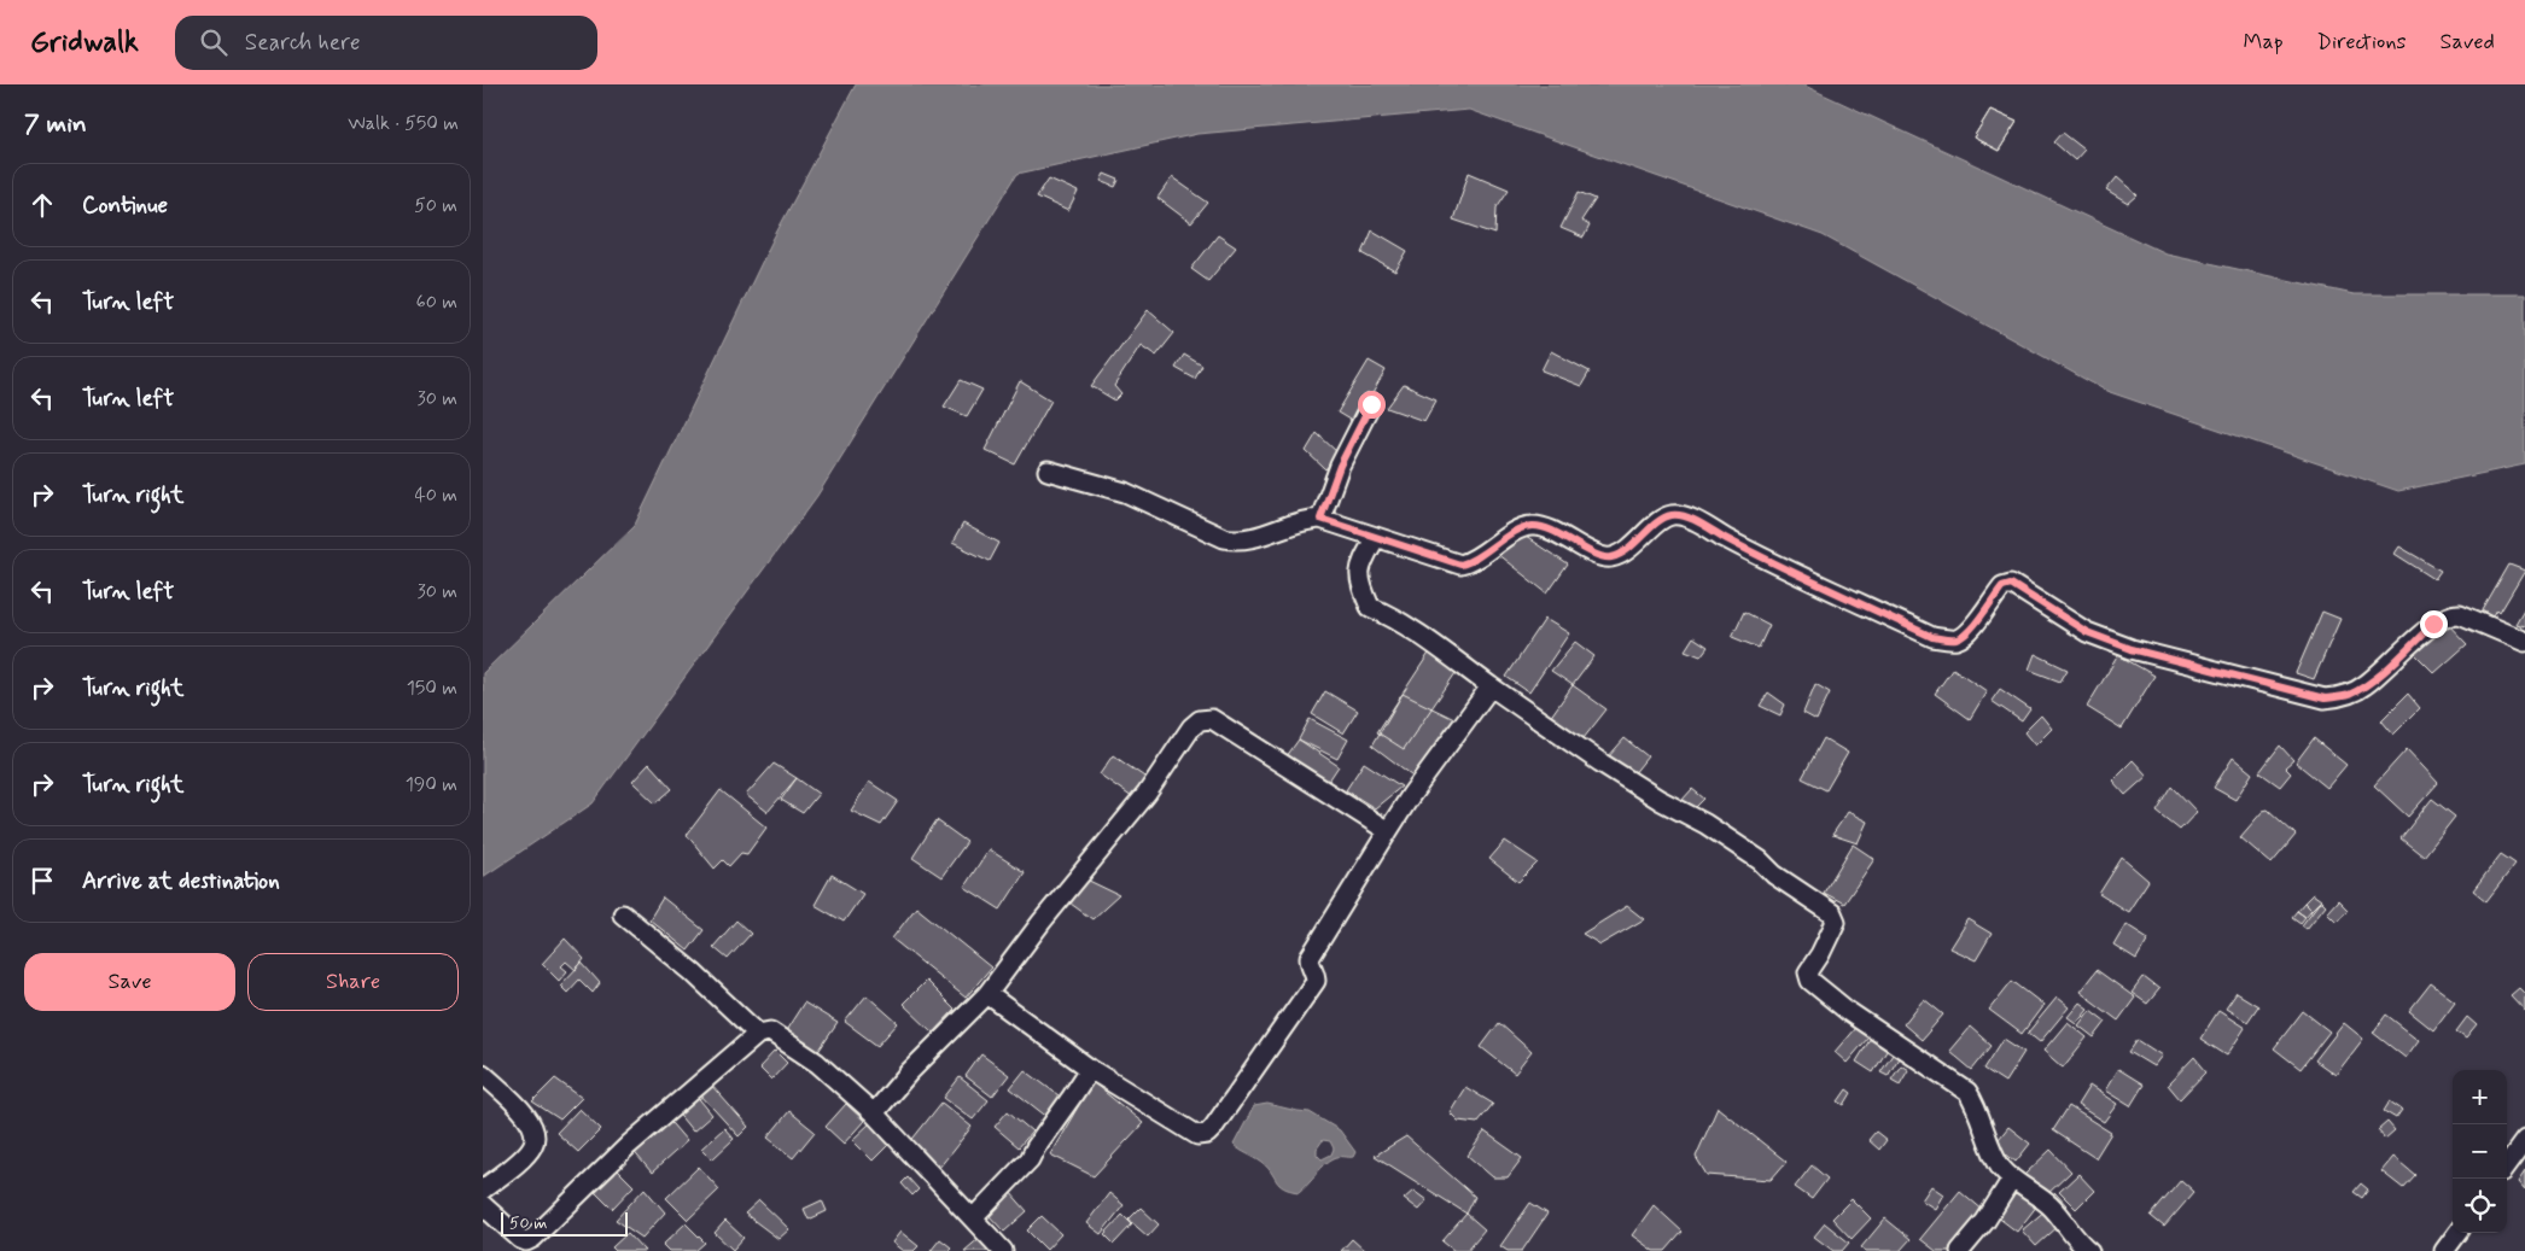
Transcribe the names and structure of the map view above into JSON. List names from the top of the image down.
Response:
{
  "scale_bar": "50 m",
  "page": {
    "header": "Gridwalk",
    "search": "Search here",
    "nav": ["Map", "Directions", "Saved"],
    "heading": ["7 min", "Walk · 550 m"],
    "list": [
      ["Continue", "50 m"],
      ["Turn left", "60 m"],
      ["Turn left", "30 m"],
      ["Turn right", "40 m"],
      ["Turn left", "30 m"],
      ["Turn right", "150 m"],
      ["Turn right", "190 m"],
      "Arrive at destination"
    ],
    "buttons": ["Save", "Share"],
    "map_buttons": ["+", "−"],
    "scale": "50 m"
  }
}
